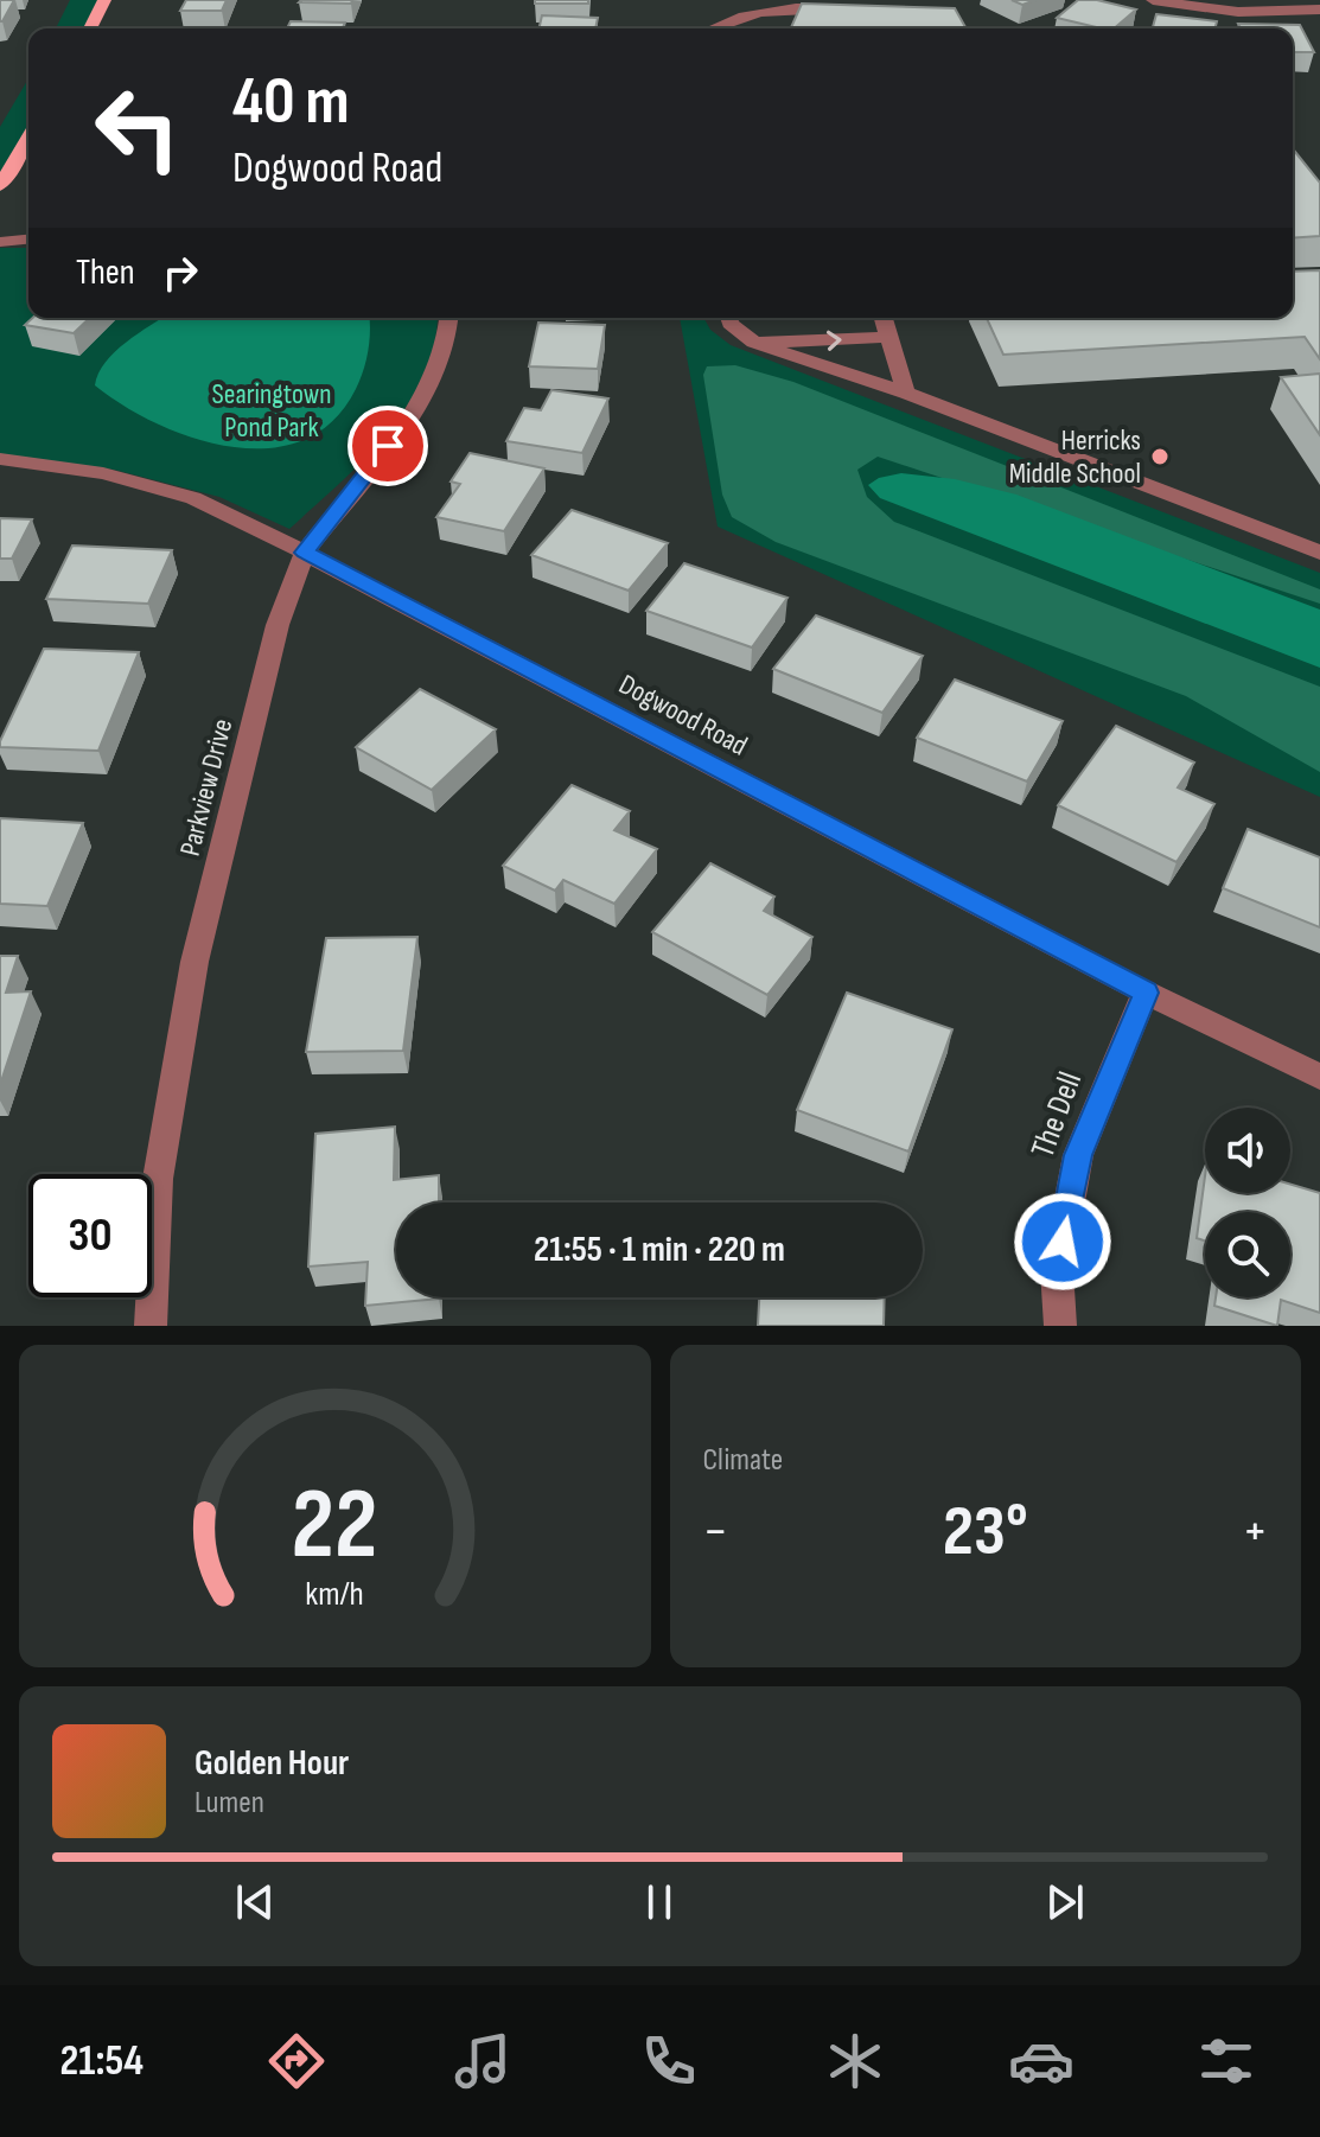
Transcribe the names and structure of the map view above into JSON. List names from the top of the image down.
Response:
{
  "streets": {
    "street": ["Dogwood Road", "Parkview Drive", "The Dell"]
  },
  "crossings": [
    ["Dogwood Road", "Parkview Drive"],
    ["Dogwood Road", "The Dell"]
  ],
  "parks": ["Searingtown Pond Park"],
  "places": ["Herricks Middle School"],
  "page": {
    "turn": ["40 m", "Dogwood Road"],
    "then": "Then",
    "limit": "30",
    "trip": "21:55 · 1 min · 220 m",
    "tile": "Climate",
    "heat": ["−", "23°", "+"],
    "song": ["Golden Hour", "Lumen"],
    "tabs": "21:54",
    "gauge": ["22", "km/h"]
  }
}
